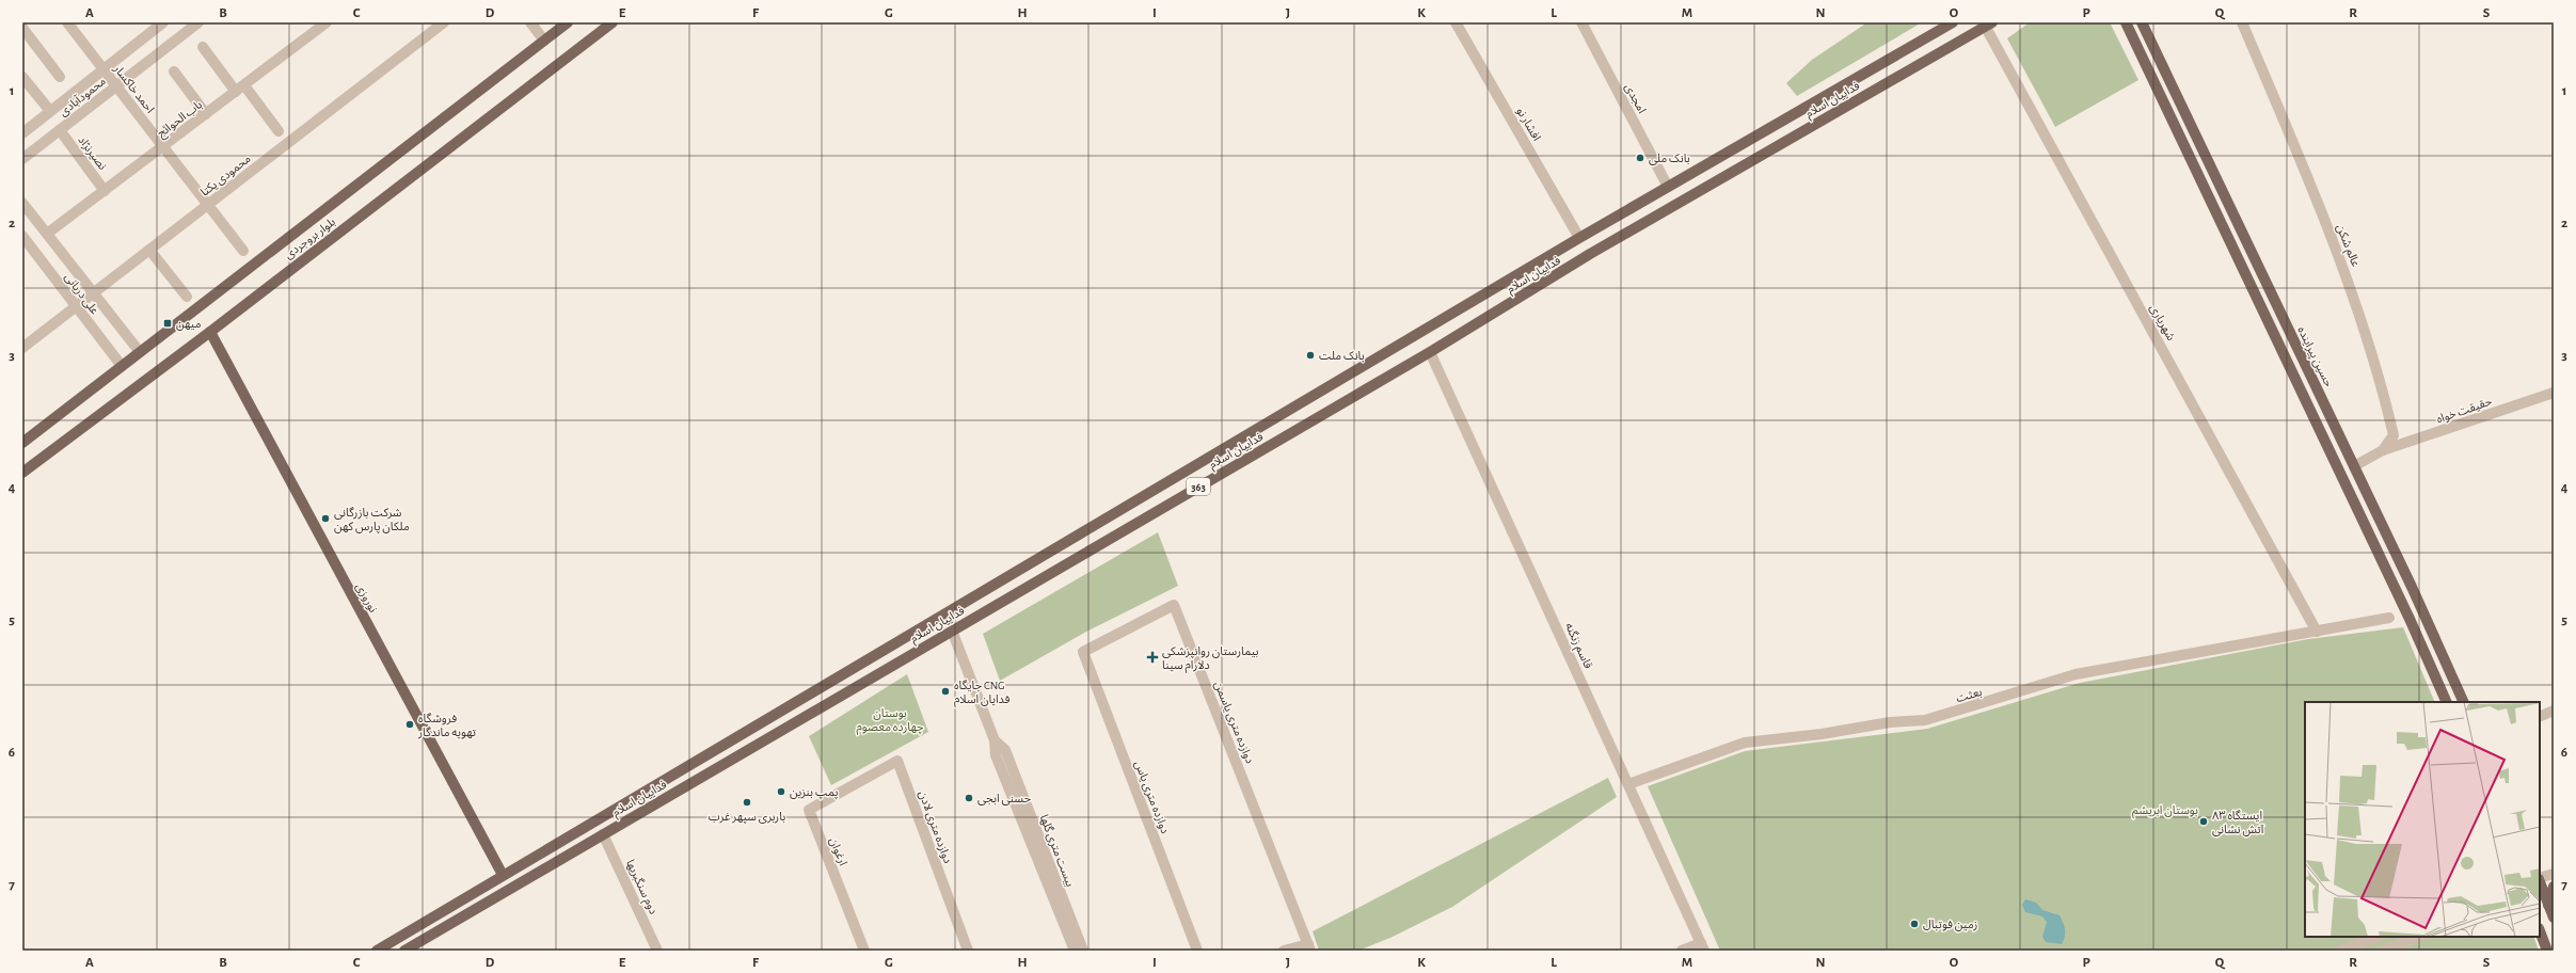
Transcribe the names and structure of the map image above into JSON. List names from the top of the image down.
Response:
{
  "streets": {
    "main road": [
      "فداییان اسلام",
      "بلوار بروجردی",
      "حسین پیراینده",
      "363",
      "نوروزی"
    ],
    "street": [
      "احمد خاکسار",
      "محمودآبادی",
      "امجدی",
      "باب الحوائج",
      "افشار نو",
      "نصیرنژاد",
      "محمودی یکتا",
      "عالم شکن",
      "علی دریانی",
      "شهریاری",
      "حقیقت خواه",
      "قاسم زنگنه",
      "بعثت",
      "دوازده متری یاسمن",
      "دوازده متری یاس",
      "دوازده متری لادن",
      "بیست متری گلها",
      "ارغوان",
      "دوم سنگبریها"
    ]
  },
  "crossings": [
    ["احمد خاکسار", "محمودآبادی"],
    ["احمد خاکسار", "باب الحوائج"],
    ["احمد خاکسار", "محمودی یکتا"],
    ["محمودآبادی", "نصیرنژاد"],
    ["امجدی", "فداییان اسلام"],
    ["فداییان اسلام", "افشار نو"],
    ["فداییان اسلام", "شهریاری"],
    ["فداییان اسلام", "نوروزی"],
    ["فداییان اسلام", "قاسم زنگنه"],
    ["فداییان اسلام", "بیست متری گلها"],
    ["فداییان اسلام", "دوم سنگبریها"],
    ["باب الحوائج", "نصیرنژاد"],
    ["محمودی یکتا", "علی دریانی"],
    ["بلوار بروجردی", "علی دریانی"],
    ["بلوار بروجردی", "نوروزی"],
    ["عالم شکن", "حقیقت خواه"],
    ["شهریاری", "بعثت"],
    ["قاسم زنگنه", "بعثت"],
    ["دوازده متری یاسمن", "دوازده متری یاس"],
    ["دوازده متری لادن", "ارغوان"]
  ],
  "parks": ["بوستان چهارده معصوم", "بوستان ابریشم"],
  "places": {
    "other": [
      "بانک ملی",
      "بانک ملت",
      "شرکت بازرگانی ملکان پارس کهن",
      "جایگاه CNG فدایان اسلام",
      "فروشگاه تهویه ماندگار",
      "پمپ بنزین",
      "حسنی ابجی",
      "باربری سپهر غرب",
      "ایستگاه ۸۳ آتش نشانی",
      "زمین فوتبال"
    ],
    "transit": ["میهن"],
    "health": ["بیمارستان روانپزشکی دلارام سینا"]
  },
  "grid": {
    "columns": [
      "A",
      "B",
      "C",
      "D",
      "E",
      "F",
      "G",
      "H",
      "I",
      "J",
      "K",
      "L",
      "M",
      "N",
      "O",
      "P",
      "Q",
      "R",
      "S"
    ],
    "rows": [
      "1",
      "2",
      "3",
      "4",
      "5",
      "6",
      "7"
    ]
  }
}
